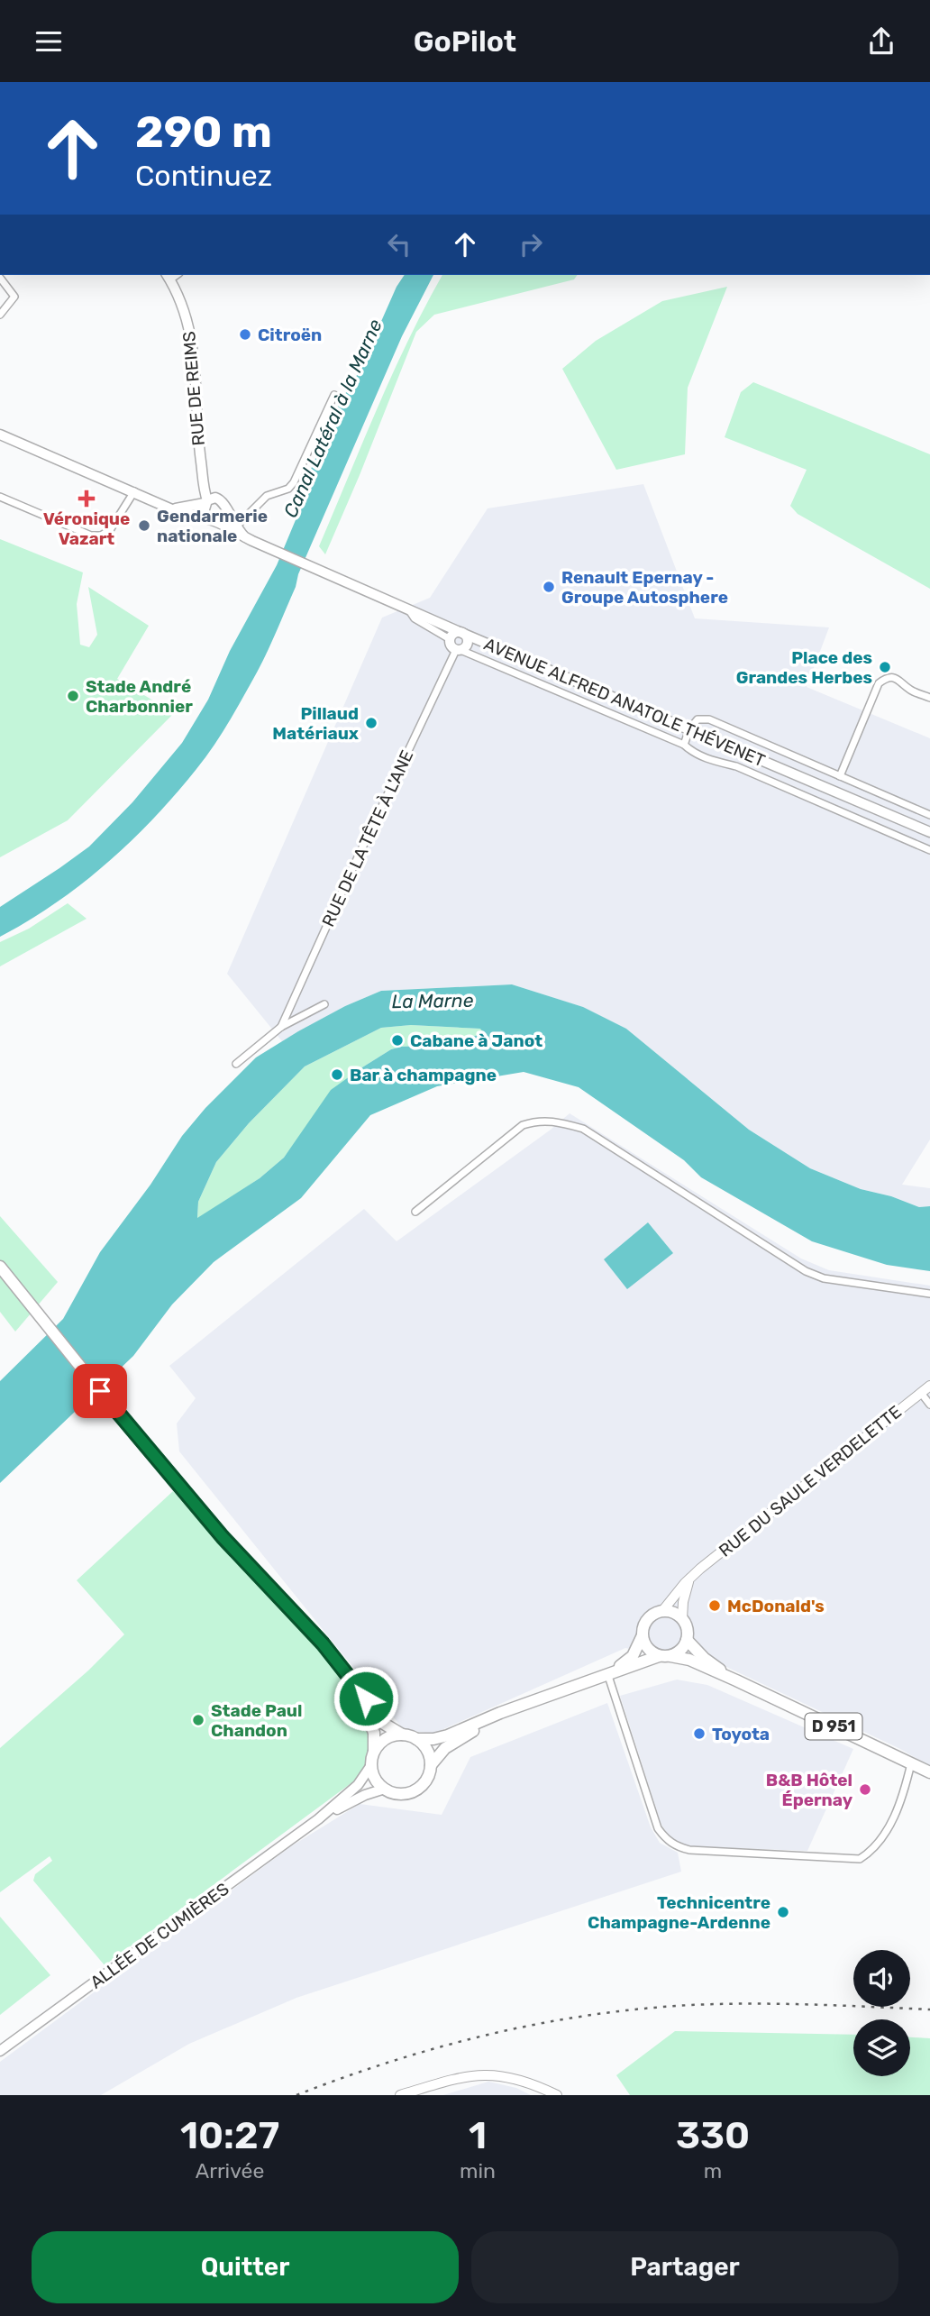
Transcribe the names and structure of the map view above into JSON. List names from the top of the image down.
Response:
{
  "streets": {
    "main road": [
      "RUE DE REIMS",
      "AVENUE ALFRED ANATOLE THÉVENET",
      "D 951",
      "ALLÉE DE CUMIÈRES"
    ],
    "street": ["RUE DE LA TÊTE À L'ANE", "RUE DU SAULE VERDELETTE"]
  },
  "crossings": [
    ["RUE DE REIMS", "AVENUE ALFRED ANATOLE THÉVENET"],
    ["AVENUE ALFRED ANATOLE THÉVENET", "RUE DE LA TÊTE À L'ANE"],
    ["RUE DU SAULE VERDELETTE", "D 951"]
  ],
  "water": ["Canal Latéral à la Marne", "La Marne"],
  "places": {
    "other": [
      "Citroën",
      "Gendarmerie nationale",
      "Renault Epernay - Groupe Autosphere",
      "Place des Grandes Herbes",
      "Stade André Charbonnier",
      "Pillaud Matériaux",
      "Cabane à Janot",
      "Bar à champagne",
      "McDonald's",
      "Stade Paul Chandon",
      "Toyota",
      "B&B Hôtel Épernay",
      "Technicentre Champagne-Ardenne"
    ],
    "health": ["Véronique Vazart"]
  },
  "page": {
    "header": "GoPilot",
    "turn": ["290 m", "Continuez"],
    "eta": [
      "10:27",
      "Arrivée",
      "1",
      "min",
      "330",
      "m"
    ],
    "buttons": ["Quitter", "Partager"]
  }
}
